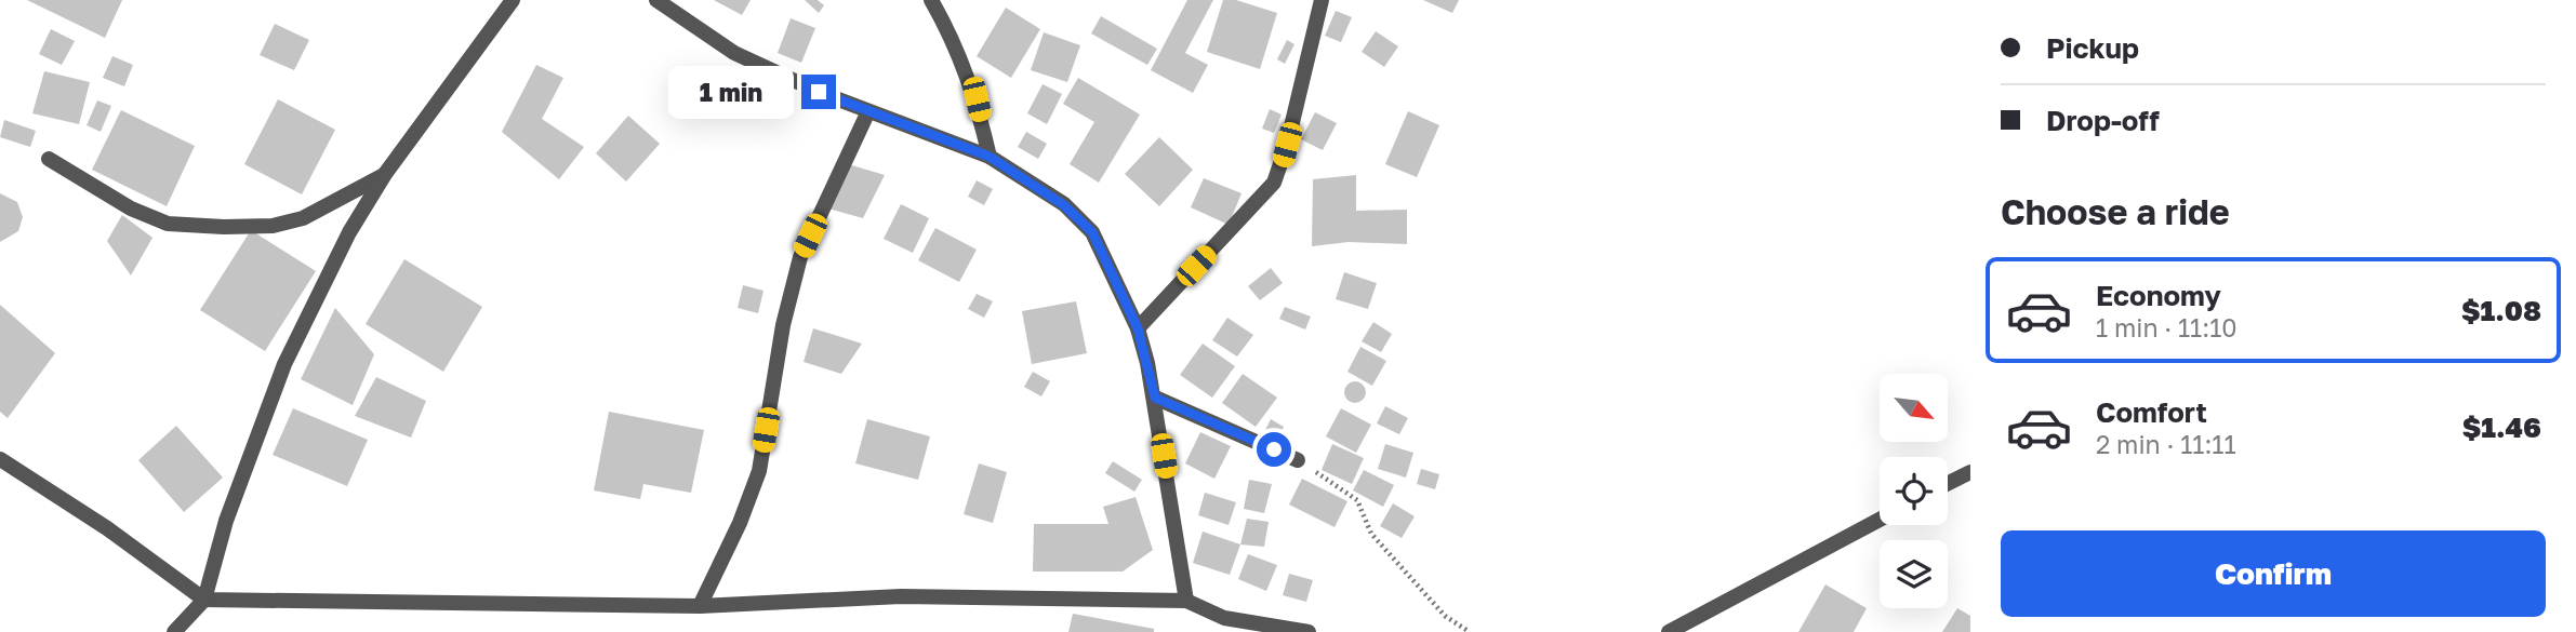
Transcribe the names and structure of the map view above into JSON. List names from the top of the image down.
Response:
{
  "north": "bottom right",
  "page": {
    "banner": ["Pickup", "Drop-off"],
    "bubble": "1 min",
    "heading": "Choose a ride",
    "list": [
      {
        "name": "Economy",
        "note": "1 min · 11:10",
        "value": "$1.08"
      },
      {
        "name": "Comfort",
        "note": "2 min · 11:11",
        "value": "$1.46"
      }
    ],
    "buttons": "Confirm"
  }
}
